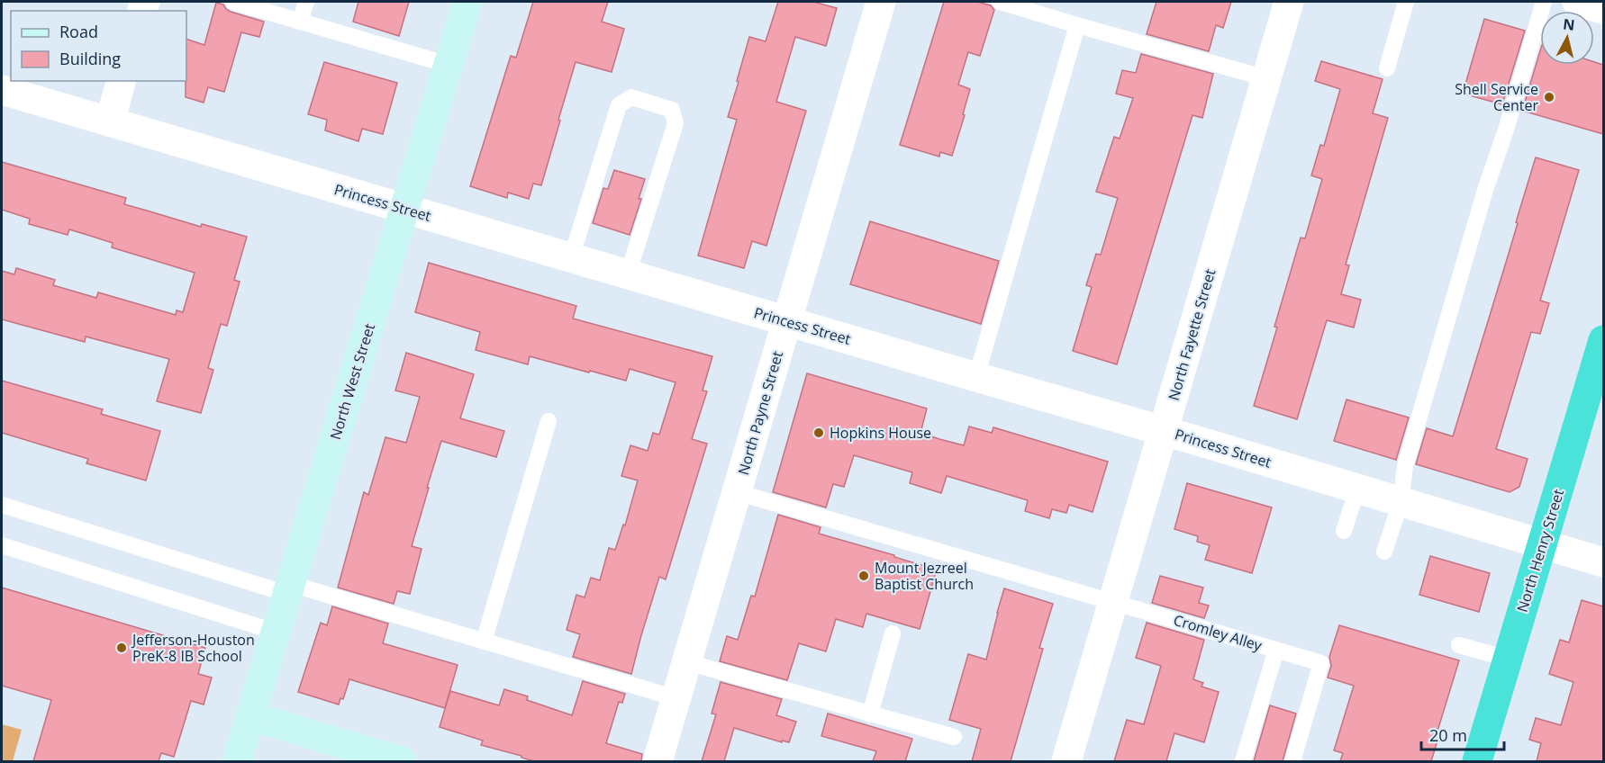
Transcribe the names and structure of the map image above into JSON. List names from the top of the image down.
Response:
{
  "streets": {
    "highway": ["North Henry Street"],
    "main road": ["North West Street"],
    "street": ["Princess Street", "North Fayette Street", "North Payne Street"],
    "lane": ["Cromley Alley"]
  },
  "crossings": [
    ["Princess Street", "North Fayette Street"],
    ["Princess Street", "North West Street"],
    ["Princess Street", "North Payne Street"],
    ["Princess Street", "North Henry Street"],
    ["North Fayette Street", "Cromley Alley"],
    ["North Payne Street", "Cromley Alley"]
  ],
  "places": [
    "Shell Service Center",
    "Hopkins House",
    "Mount Jezreel Baptist Church",
    "Jefferson-Houston PreK-8 IB School"
  ],
  "legend": ["Road", "Building"],
  "scale_bar": "20 m",
  "north": "top"
}
